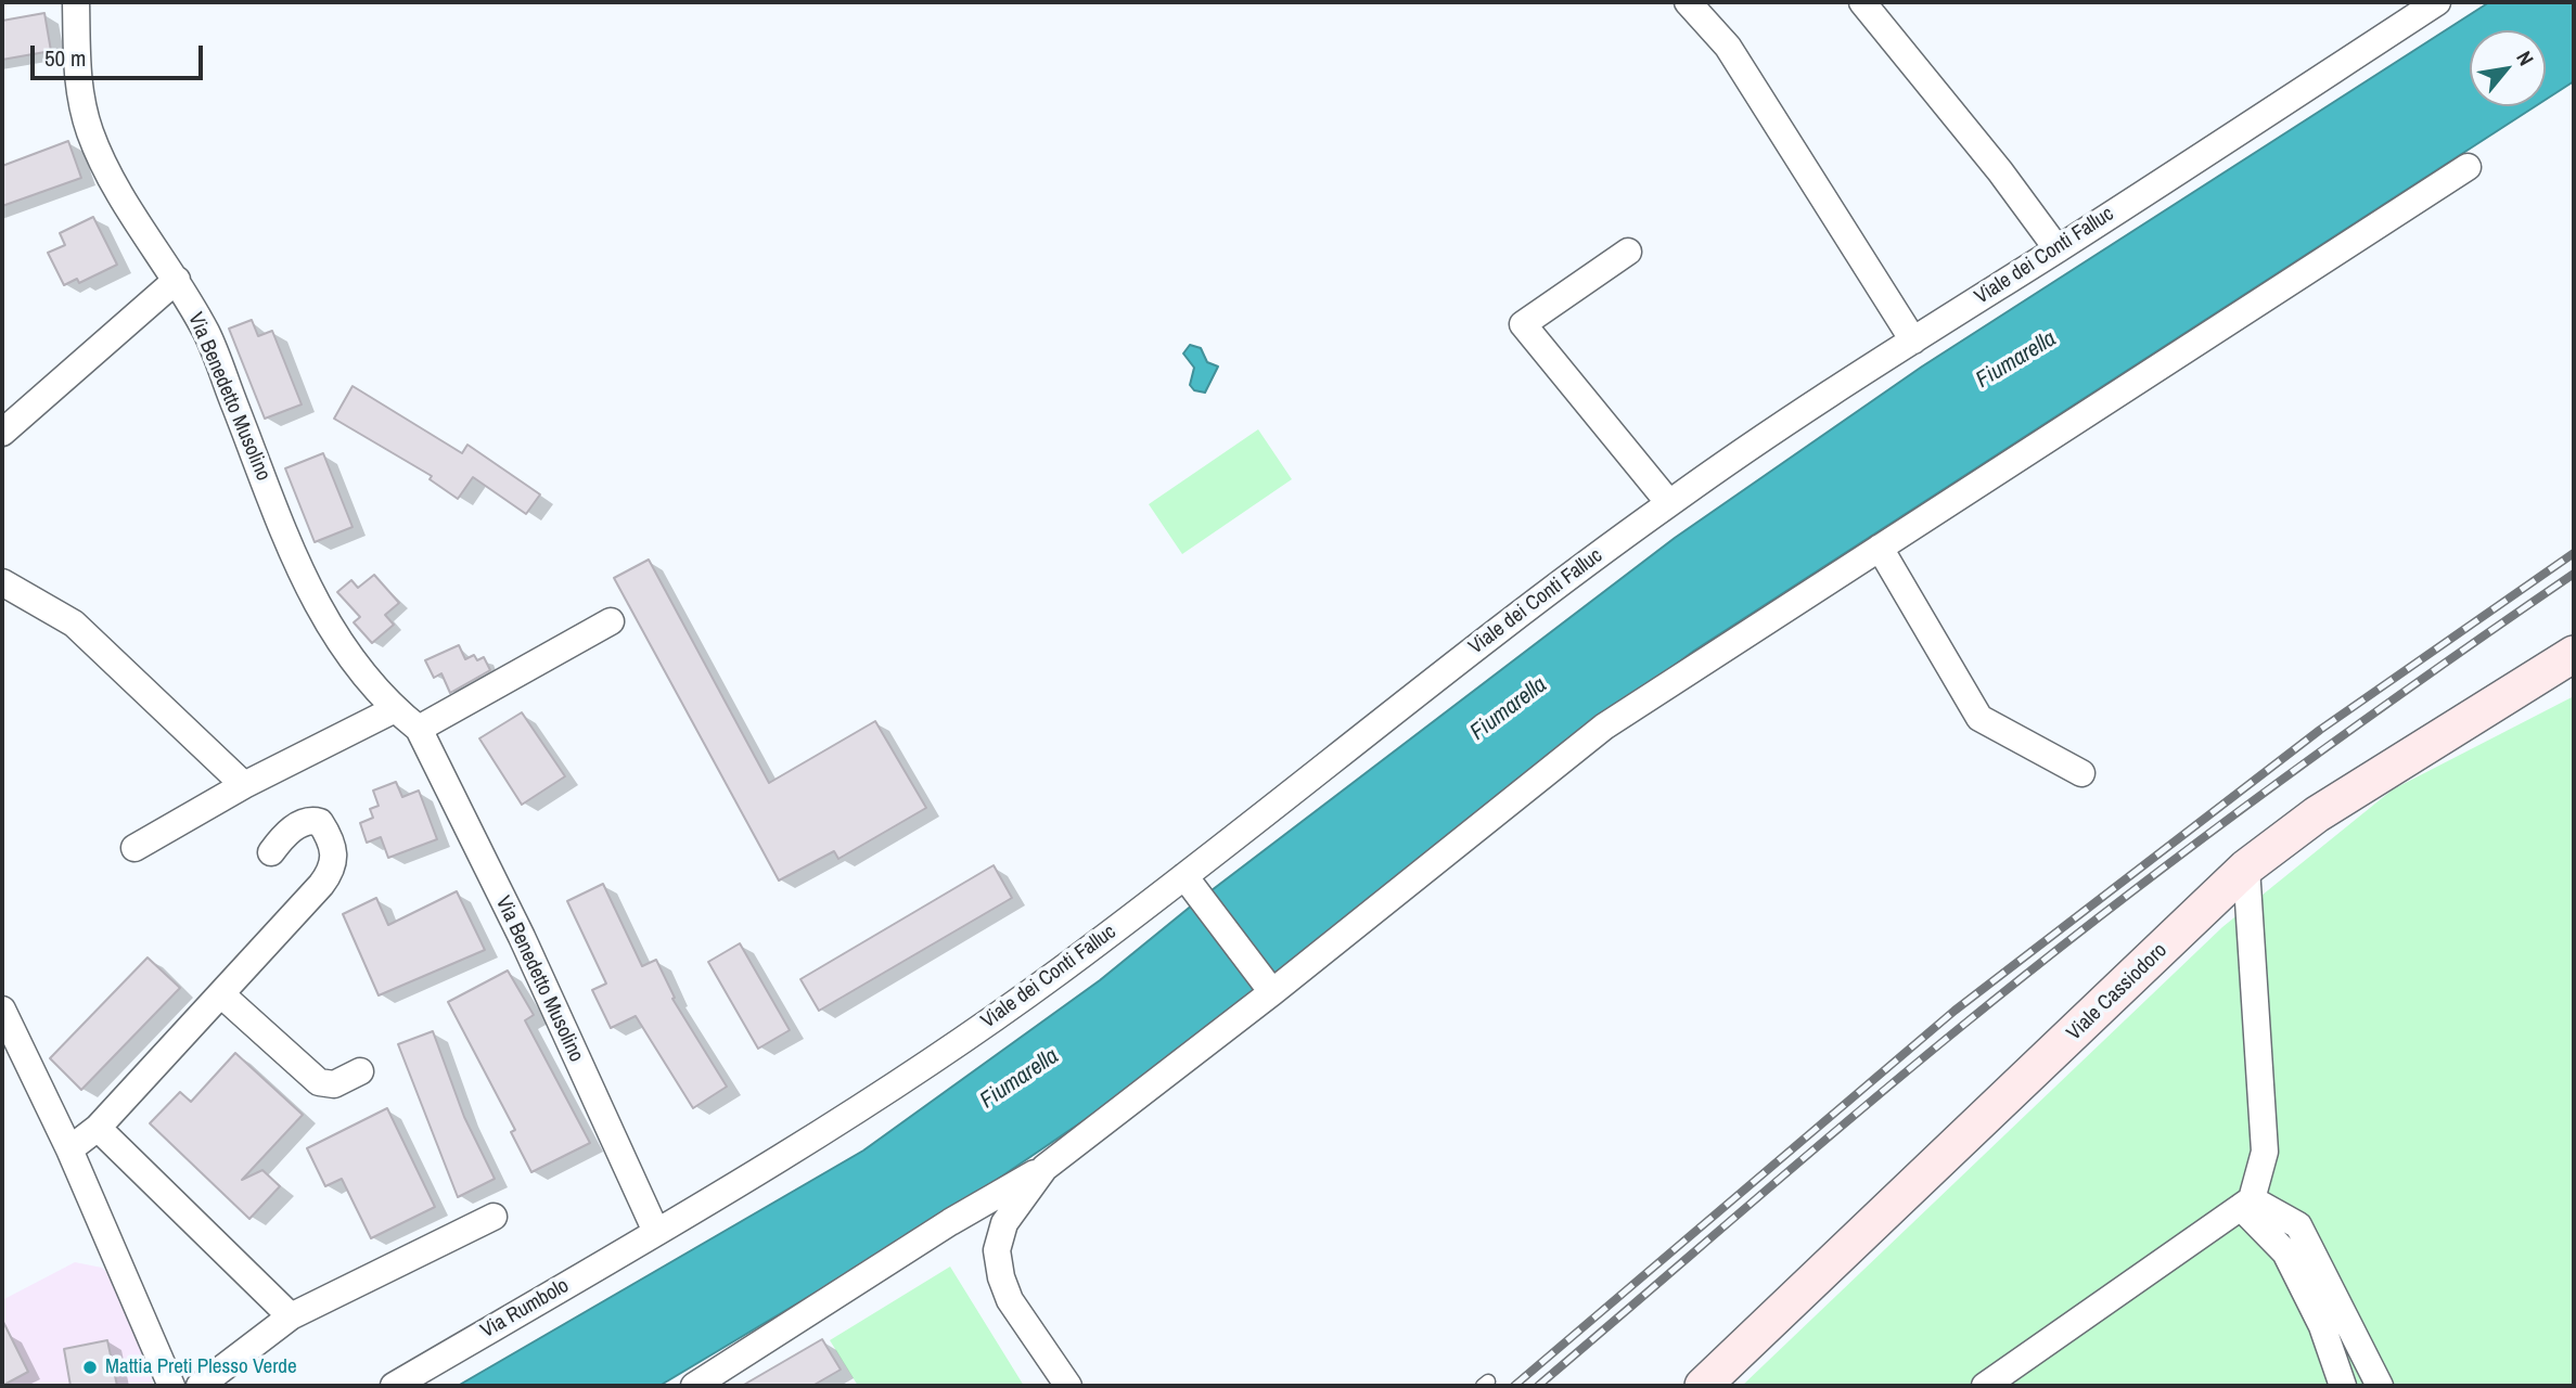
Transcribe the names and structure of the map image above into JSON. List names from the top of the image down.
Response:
{
  "streets": {
    "main road": ["Viale Cassiodoro"],
    "street": ["Viale dei Conti Falluc", "Via Benedetto Musolino", "Via Rumbolo"]
  },
  "crossings": [
    ["Viale dei Conti Falluc", "Via Benedetto Musolino"],
    ["Viale dei Conti Falluc", "Via Rumbolo"],
    ["Via Benedetto Musolino", "Via Rumbolo"]
  ],
  "water": ["Fiumarella"],
  "places": ["Mattia Preti Plesso Verde"],
  "scale_bar": "50 m",
  "north": "top right"
}
